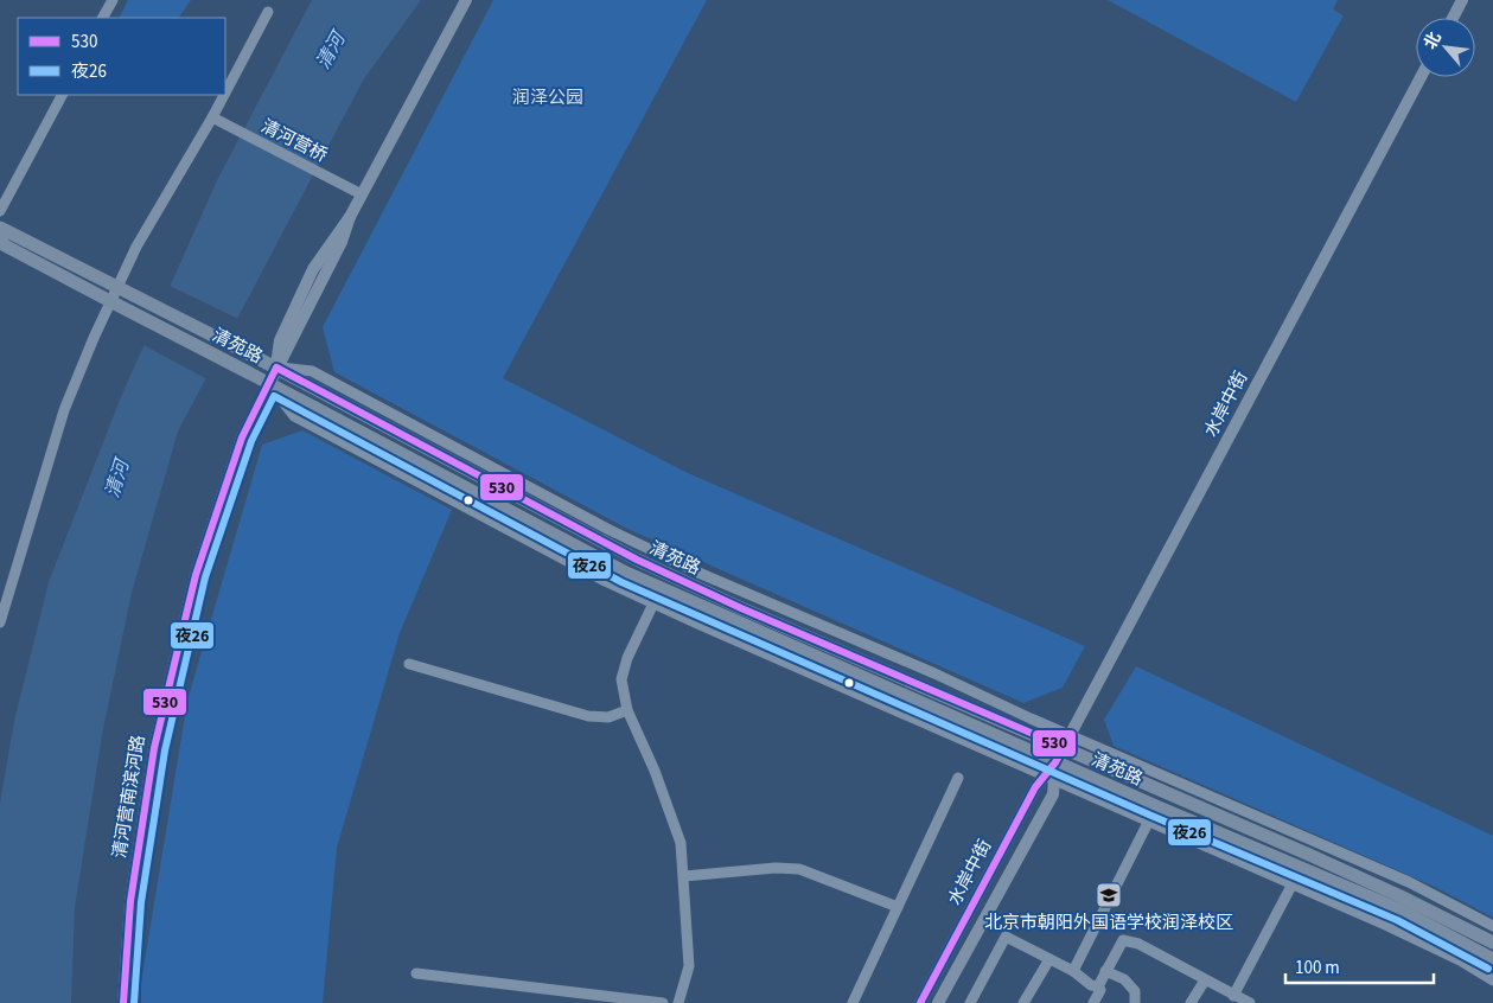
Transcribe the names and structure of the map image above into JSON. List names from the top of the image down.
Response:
{
  "streets": {
    "main road": ["清苑路"],
    "street": ["清河营桥", "水岸中街", "清河营南滨河路"]
  },
  "crossings": [
    ["清河营桥", "清苑路"],
    ["清苑路", "水岸中街"],
    ["清苑路", "清河营南滨河路"]
  ],
  "water": ["清河"],
  "parks": ["润泽公园"],
  "places": {
    "school or university": ["北京市朝阳外国语学校润泽校区"]
  },
  "lines": ["transit line 530", "transit line 夜26"],
  "legend": ["530", "夜26"],
  "scale_bar": "100 m",
  "north": "top left"
}
